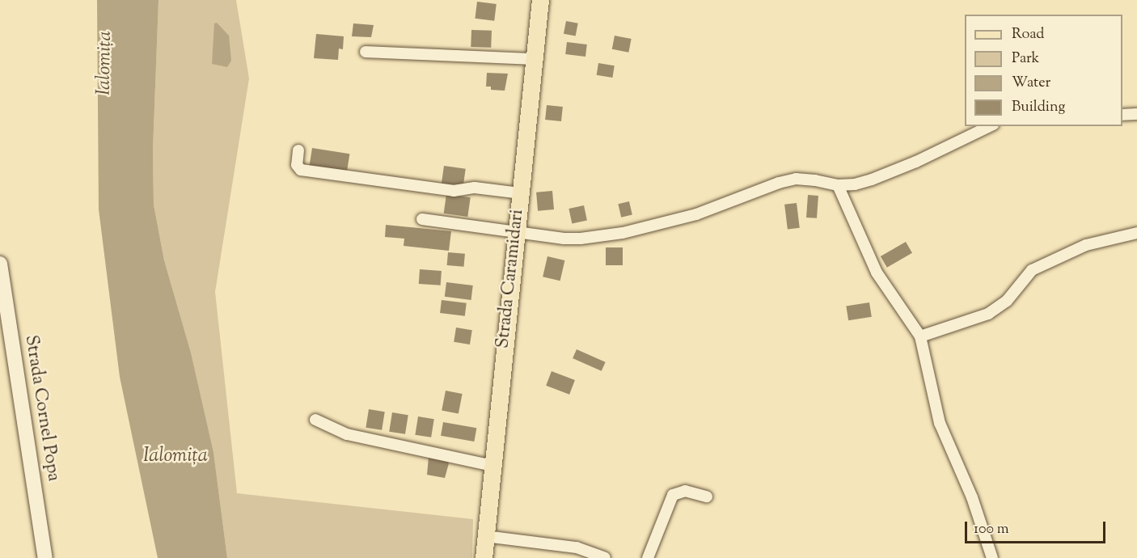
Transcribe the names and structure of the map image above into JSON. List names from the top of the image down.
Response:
{
  "streets": {
    "main road": ["Strada Caramidari", "Strada Cornel Popa"]
  },
  "water": ["Ialomița"],
  "legend": [
    "Road",
    "Park",
    "Water",
    "Building"
  ],
  "scale_bar": "100 m"
}
